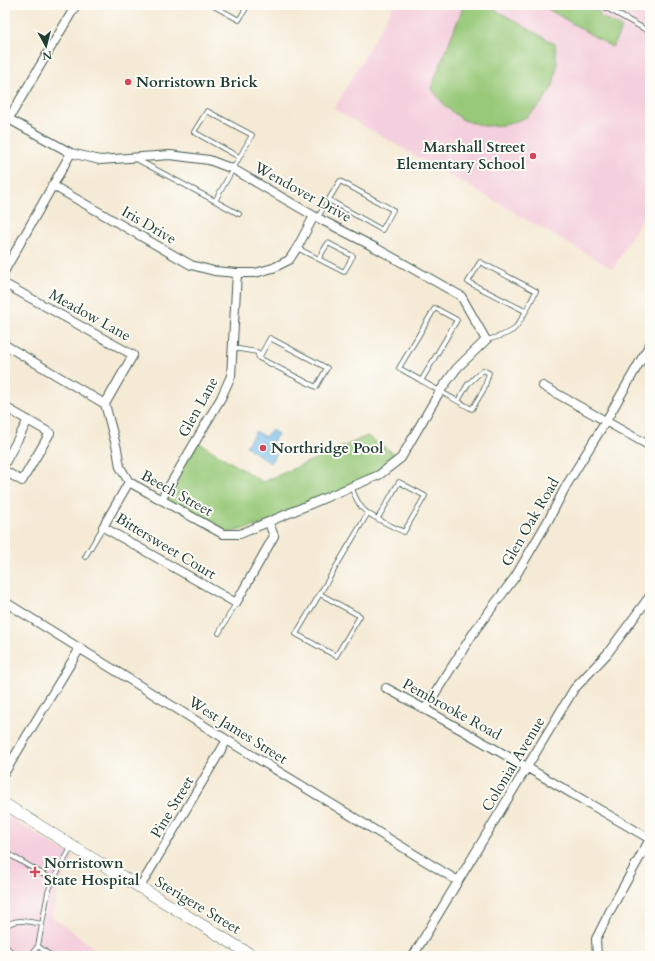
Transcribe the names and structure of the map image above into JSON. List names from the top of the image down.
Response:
{
  "streets": {
    "street": [
      "Wendover Drive",
      "Iris Drive",
      "Meadow Lane",
      "Glen Lane",
      "Beech Street",
      "Glen Oak Road",
      "Bittersweet Court",
      "Pembrooke Road",
      "West James Street",
      "Colonial Avenue",
      "Pine Street",
      "Sterigere Street"
    ]
  },
  "crossings": [
    ["Wendover Drive", "Iris Drive"],
    ["Iris Drive", "Glen Lane"],
    ["Meadow Lane", "Beech Street"],
    ["Glen Lane", "Beech Street"],
    ["Beech Street", "Bittersweet Court"],
    ["Glen Oak Road", "Pembrooke Road"],
    ["Pembrooke Road", "Colonial Avenue"],
    ["West James Street", "Colonial Avenue"],
    ["West James Street", "Pine Street"],
    ["Pine Street", "Sterigere Street"]
  ],
  "places": {
    "other": ["Norristown Brick", "Marshall Street Elementary School", "Northridge Pool"],
    "health": ["Norristown State Hospital"]
  },
  "north": "bottom"
}
